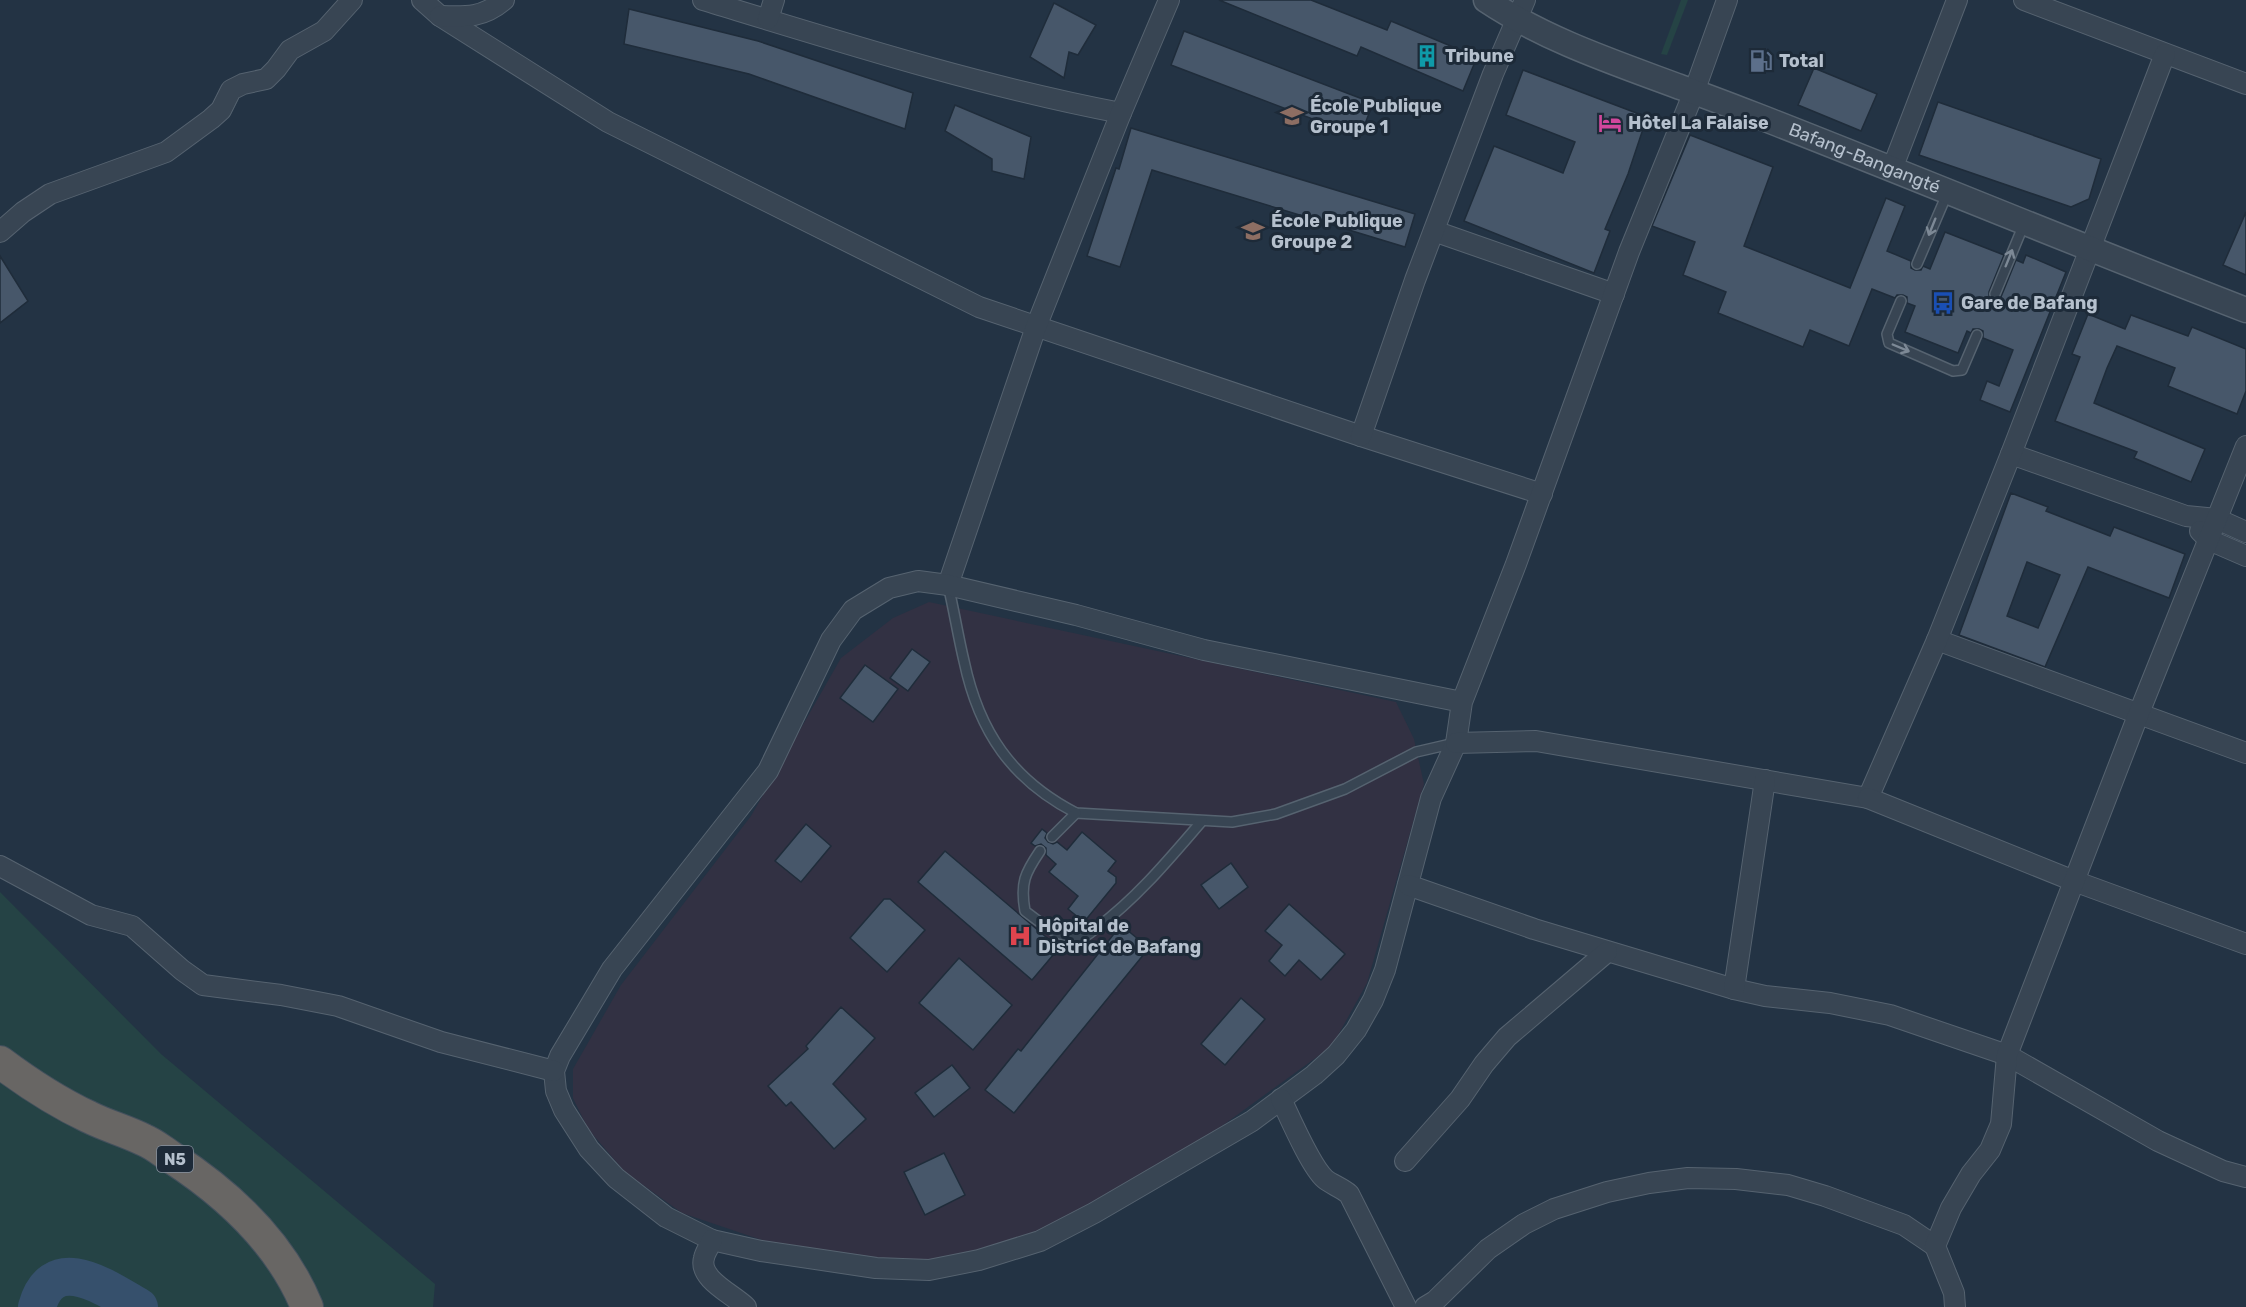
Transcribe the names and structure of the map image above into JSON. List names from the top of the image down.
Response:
{
  "streets": {
    "highway": ["N5"],
    "street": ["Bafang-Bangangté"]
  },
  "places": {
    "building": ["Tribune"],
    "fuel station": ["Total"],
    "school or university": ["École Publique Groupe 1", "École Publique Groupe 2"],
    "hotel": ["Hôtel La Falaise"],
    "bus stop": ["Gare de Bafang"],
    "hospital": ["Hôpital de District de Bafang"]
  }
}
